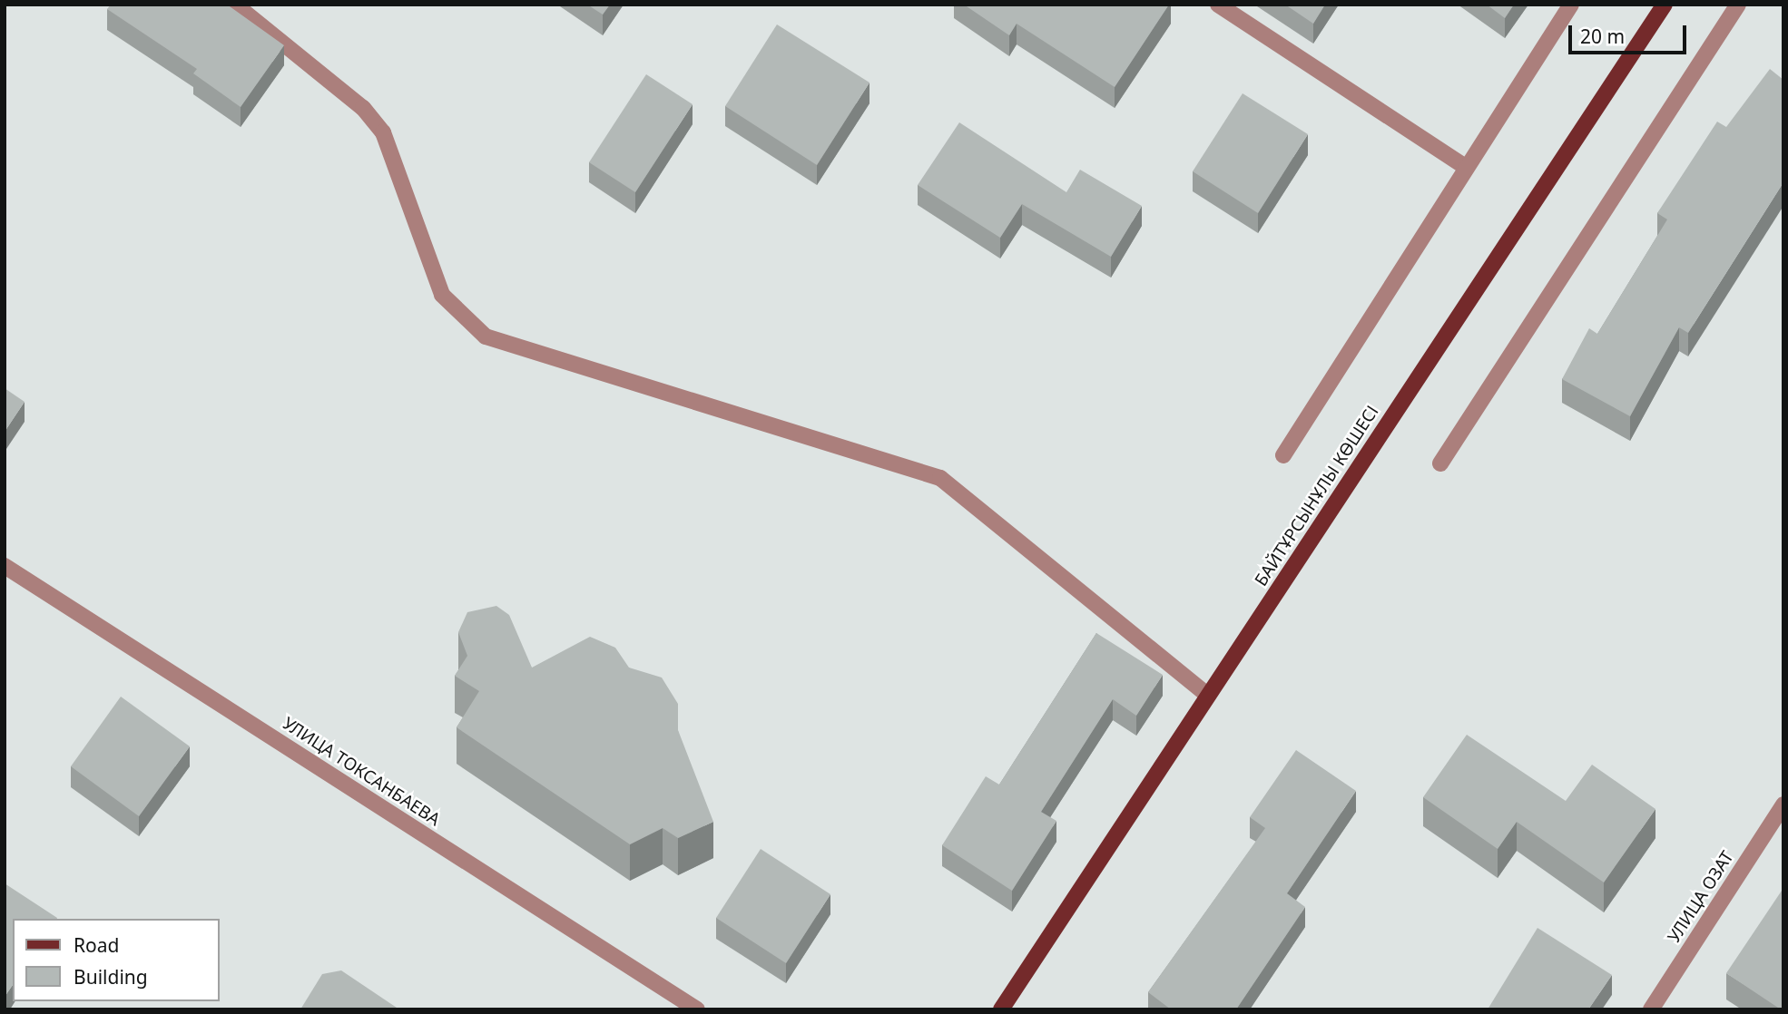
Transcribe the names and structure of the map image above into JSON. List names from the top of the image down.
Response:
{
  "streets": {
    "main road": ["БАЙТҰРСЫНҰЛЫ КӨШЕСІ"],
    "street": ["УЛИЦА ТОКСАНБАЕВА", "УЛИЦА ОЗАТ"]
  },
  "legend": ["Road", "Building"],
  "scale_bar": "20 m"
}
